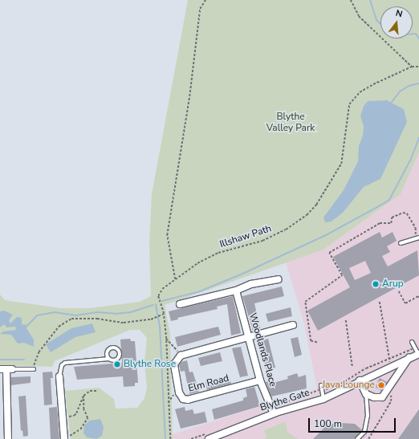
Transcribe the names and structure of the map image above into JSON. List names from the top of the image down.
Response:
{
  "streets": {
    "street": ["Woodlands Place", "Elm Road", "Blythe Gate"],
    "path": ["Illshaw Path"]
  },
  "crossings": [
    ["Woodlands Place", "Elm Road"],
    ["Woodlands Place", "Blythe Gate"]
  ],
  "parks": ["Blythe Valley Park"],
  "places": ["Arup", "Blythe Rose", "Java Lounge"],
  "scale_bar": "100 m",
  "north": "top"
}
